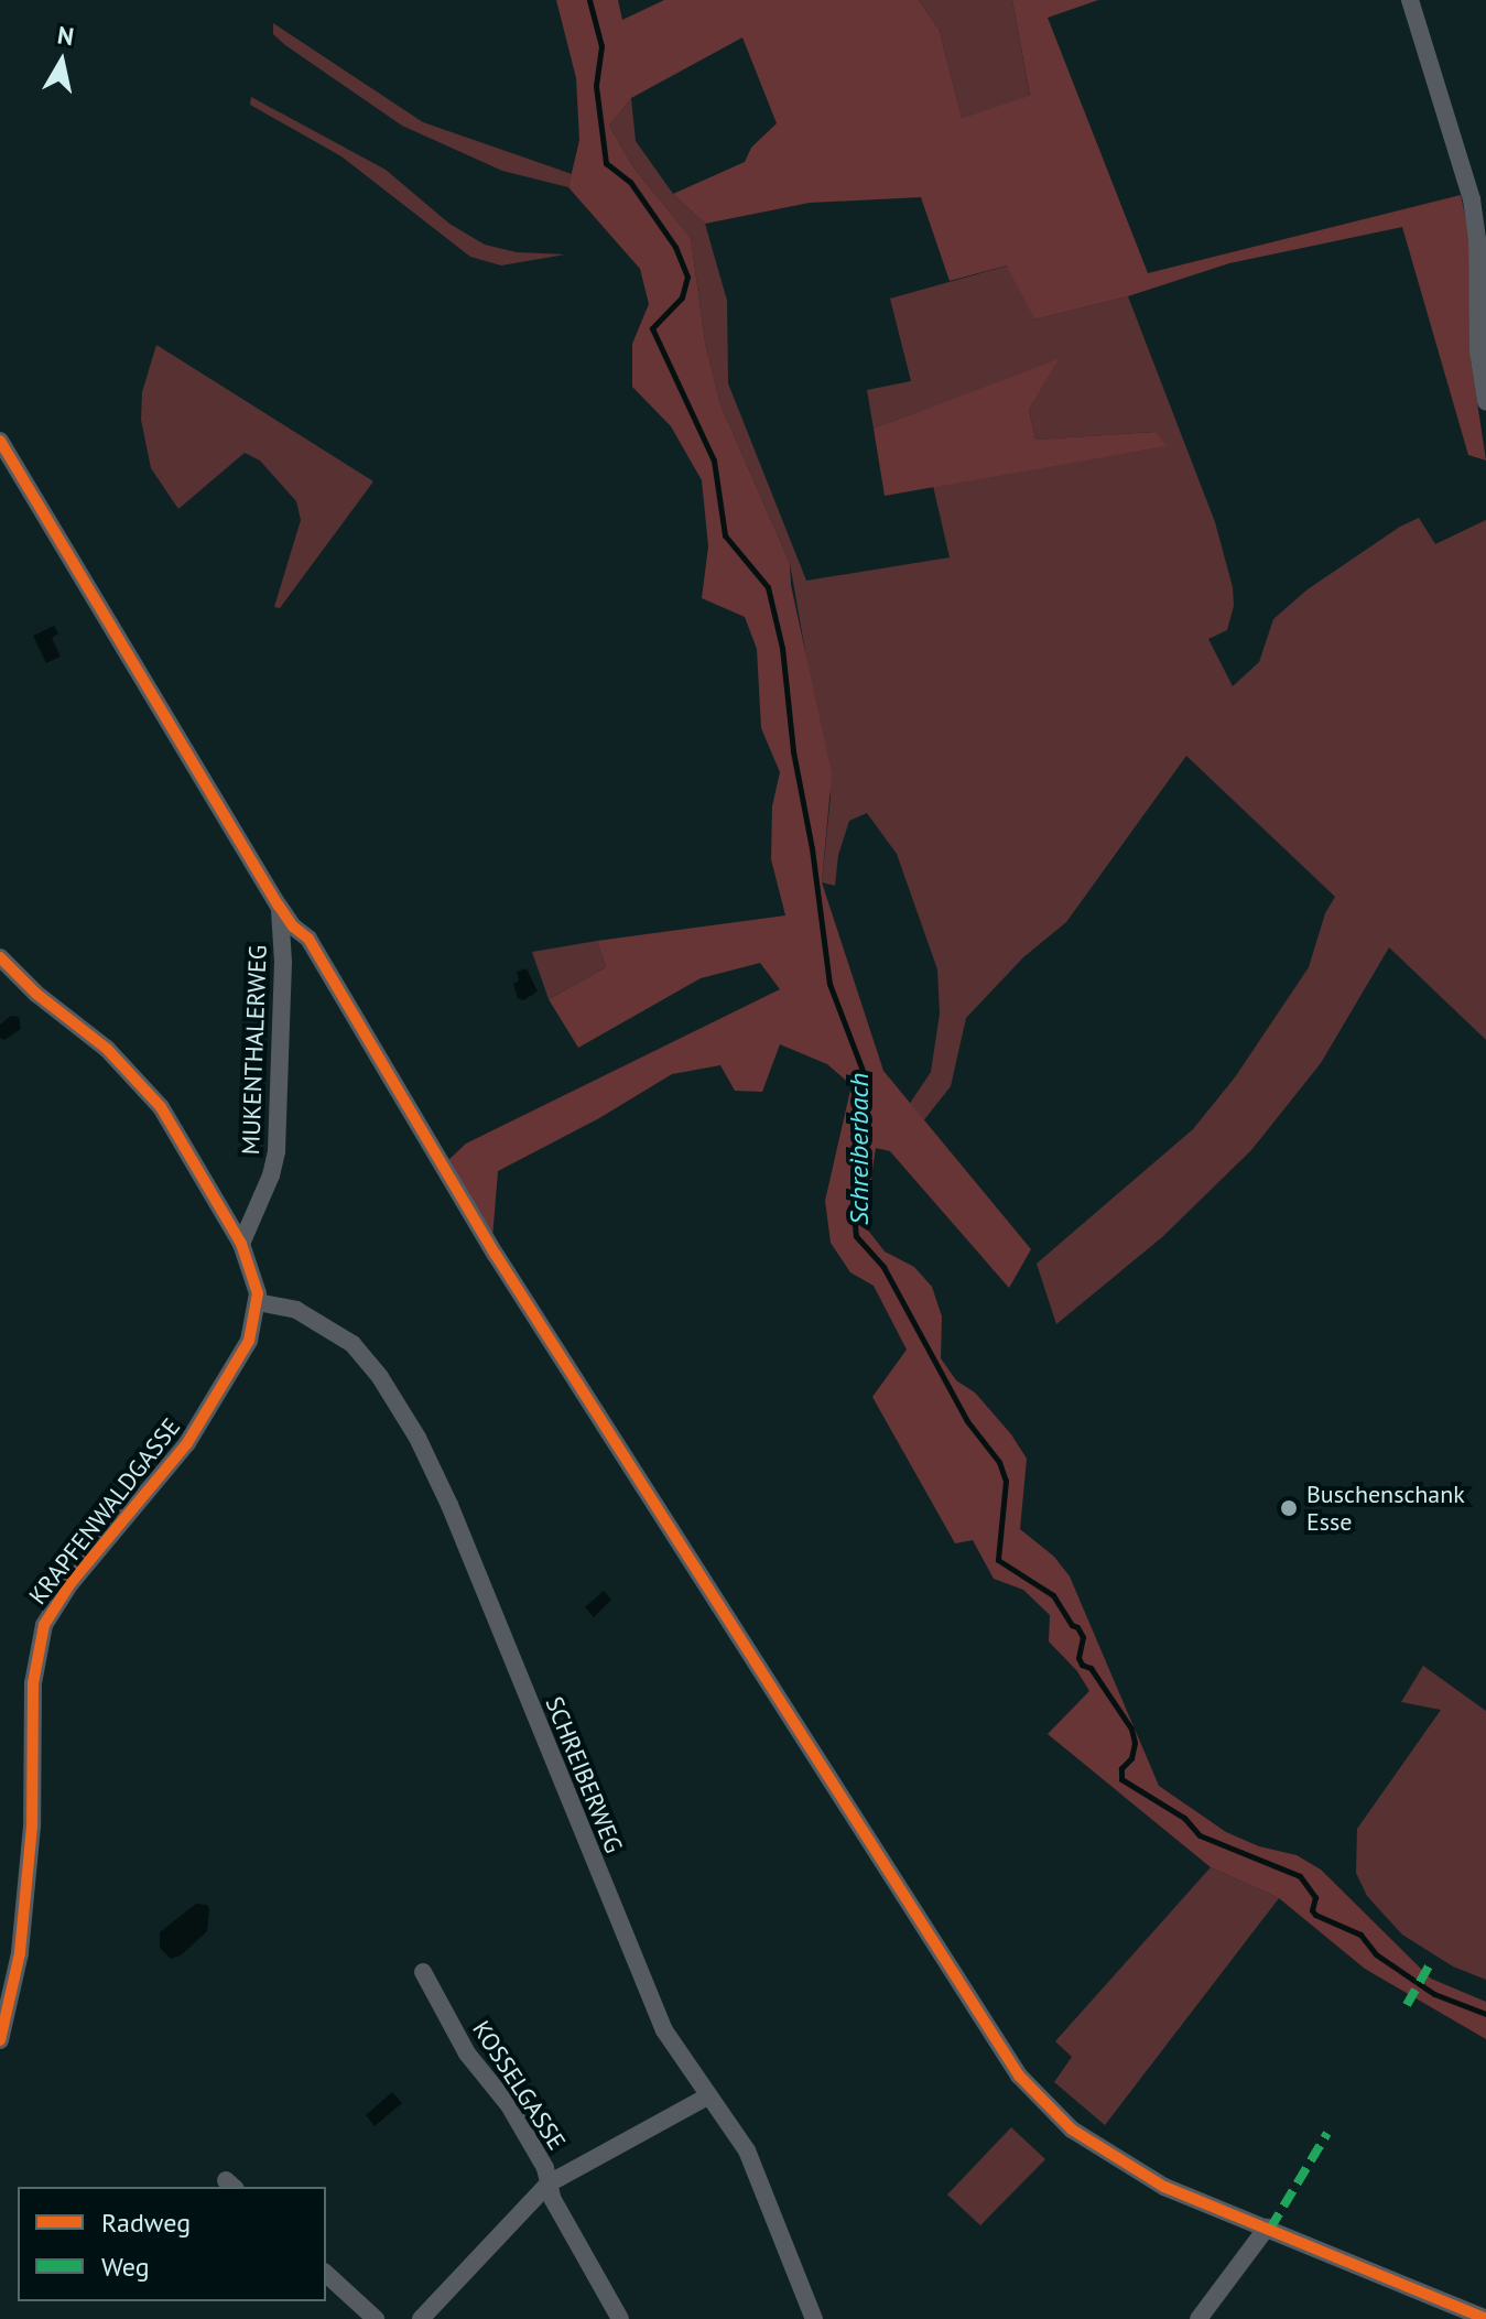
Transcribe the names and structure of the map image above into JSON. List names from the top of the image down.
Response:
{
  "streets": {
    "street": [
      "MUKENTHALERWEG",
      "KRAPFENWALDGASSE",
      "SCHREIBERWEG",
      "KOSSELGASSE"
    ]
  },
  "crossings": [
    ["KRAPFENWALDGASSE", "SCHREIBERWEG"]
  ],
  "water": ["Schreiberbach"],
  "places": ["Buschenschank Esse"],
  "legend": ["Radweg", "Weg"],
  "north": "top"
}
